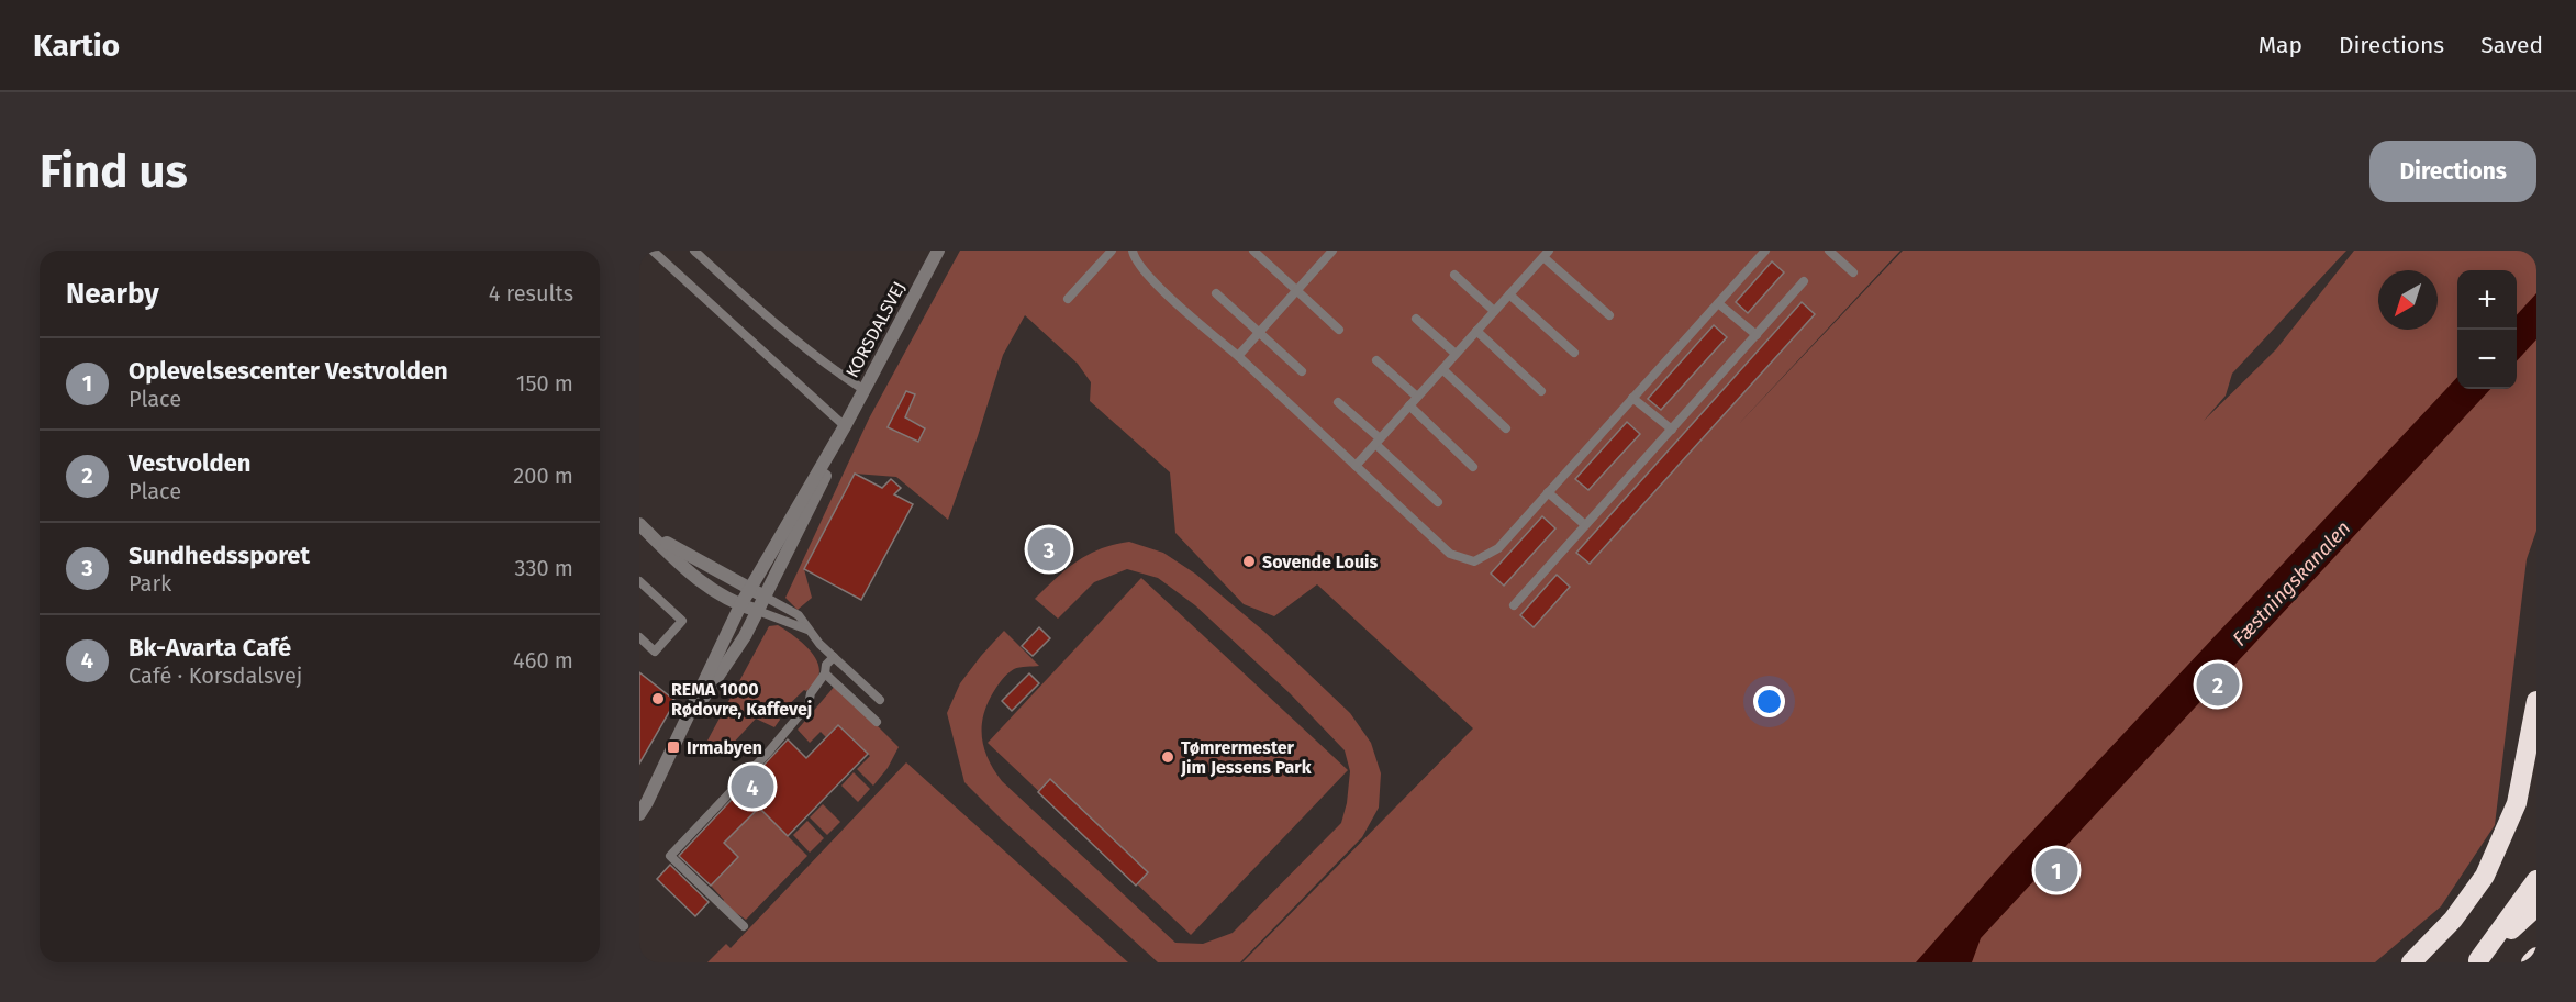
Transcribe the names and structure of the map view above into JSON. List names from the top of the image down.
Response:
{
  "streets": {
    "street": ["KORSDALSVEJ"]
  },
  "water": ["Fæstningskanalen"],
  "places": {
    "other": ["Sovende Louis", "REMA 1000 Rødovre, Kaffevej", "Tømrermester Jim Jessens Park"],
    "transit": ["Irmabyen"]
  },
  "north": "bottom left",
  "page": {
    "header": "Kartio",
    "nav": ["Map", "Directions", "Saved"],
    "buttons": "Directions",
    "title": "Find us",
    "heading": ["Nearby", "4 results"],
    "map_buttons": ["+", "−"],
    "list": [
      {
        "mark": "1",
        "name": "Oplevelsescenter Vestvolden",
        "note": "Place",
        "value": "150 m"
      },
      {
        "mark": "2",
        "name": "Vestvolden",
        "note": "Place",
        "value": "200 m"
      },
      {
        "mark": "3",
        "name": "Sundhedssporet",
        "note": "Park",
        "value": "330 m"
      },
      {
        "mark": "4",
        "name": "Bk-Avarta Café",
        "note": "Café · Korsdalsvej",
        "value": "460 m"
      }
    ],
    "pins": [
      "3",
      "2",
      "4",
      "1"
    ]
  }
}
